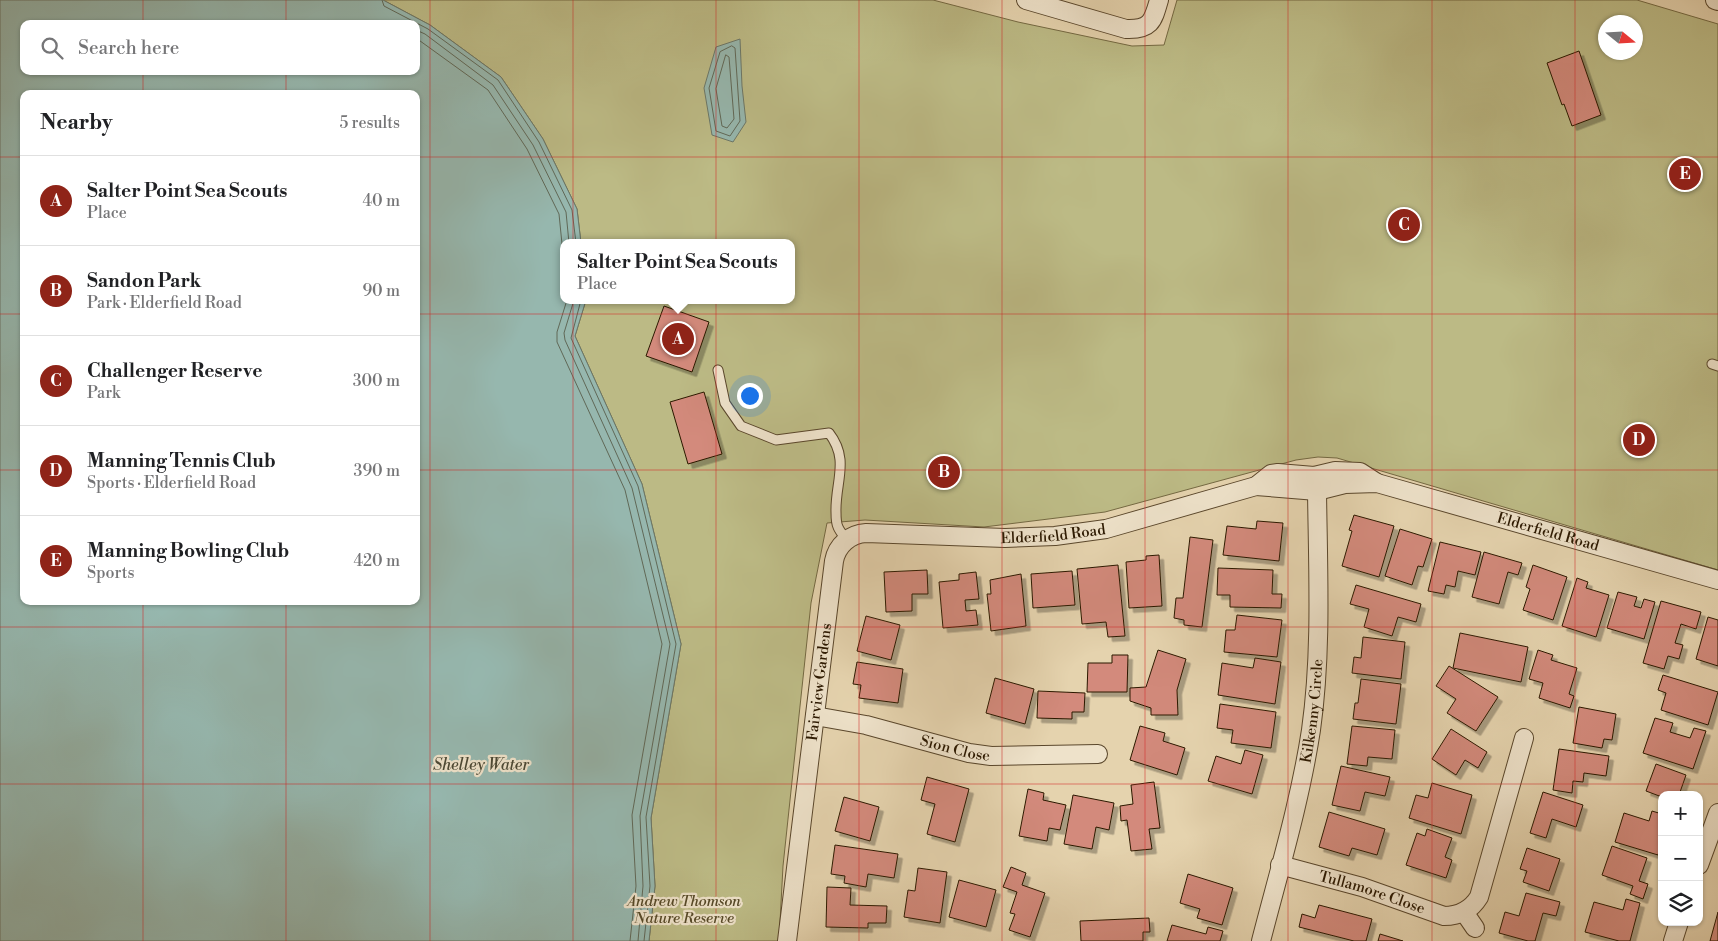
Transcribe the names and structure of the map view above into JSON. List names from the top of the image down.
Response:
{
  "streets": {
    "street": [
      "Elderfield Road",
      "Fairview Gardens",
      "Kilkenny Circle",
      "Sion Close",
      "Tullamore Close"
    ]
  },
  "crossings": [
    ["Elderfield Road", "Fairview Gardens"],
    ["Elderfield Road", "Kilkenny Circle"],
    ["Fairview Gardens", "Sion Close"],
    ["Kilkenny Circle", "Tullamore Close"]
  ],
  "water": ["Shelley Water"],
  "parks": ["Andrew Thomson Nature Reserve"],
  "north": "right",
  "page": {
    "search": "Search here",
    "heading": ["Nearby", "5 results"],
    "list": [
      {
        "mark": "A",
        "name": "Salter Point Sea Scouts",
        "note": "Place",
        "value": "40 m"
      },
      {
        "mark": "B",
        "name": "Sandon Park",
        "note": "Park · Elderfield Road",
        "value": "90 m"
      },
      {
        "mark": "C",
        "name": "Challenger Reserve",
        "note": "Park",
        "value": "300 m"
      },
      {
        "mark": "D",
        "name": "Manning Tennis Club",
        "note": "Sports · Elderfield Road",
        "value": "390 m"
      },
      {
        "mark": "E",
        "name": "Manning Bowling Club",
        "note": "Sports",
        "value": "420 m"
      }
    ],
    "pins": [
      "E",
      "C",
      "A",
      "D",
      "B"
    ],
    "popup": ["Salter Point Sea Scouts", "Place"],
    "map_buttons": ["+", "−"]
  }
}
